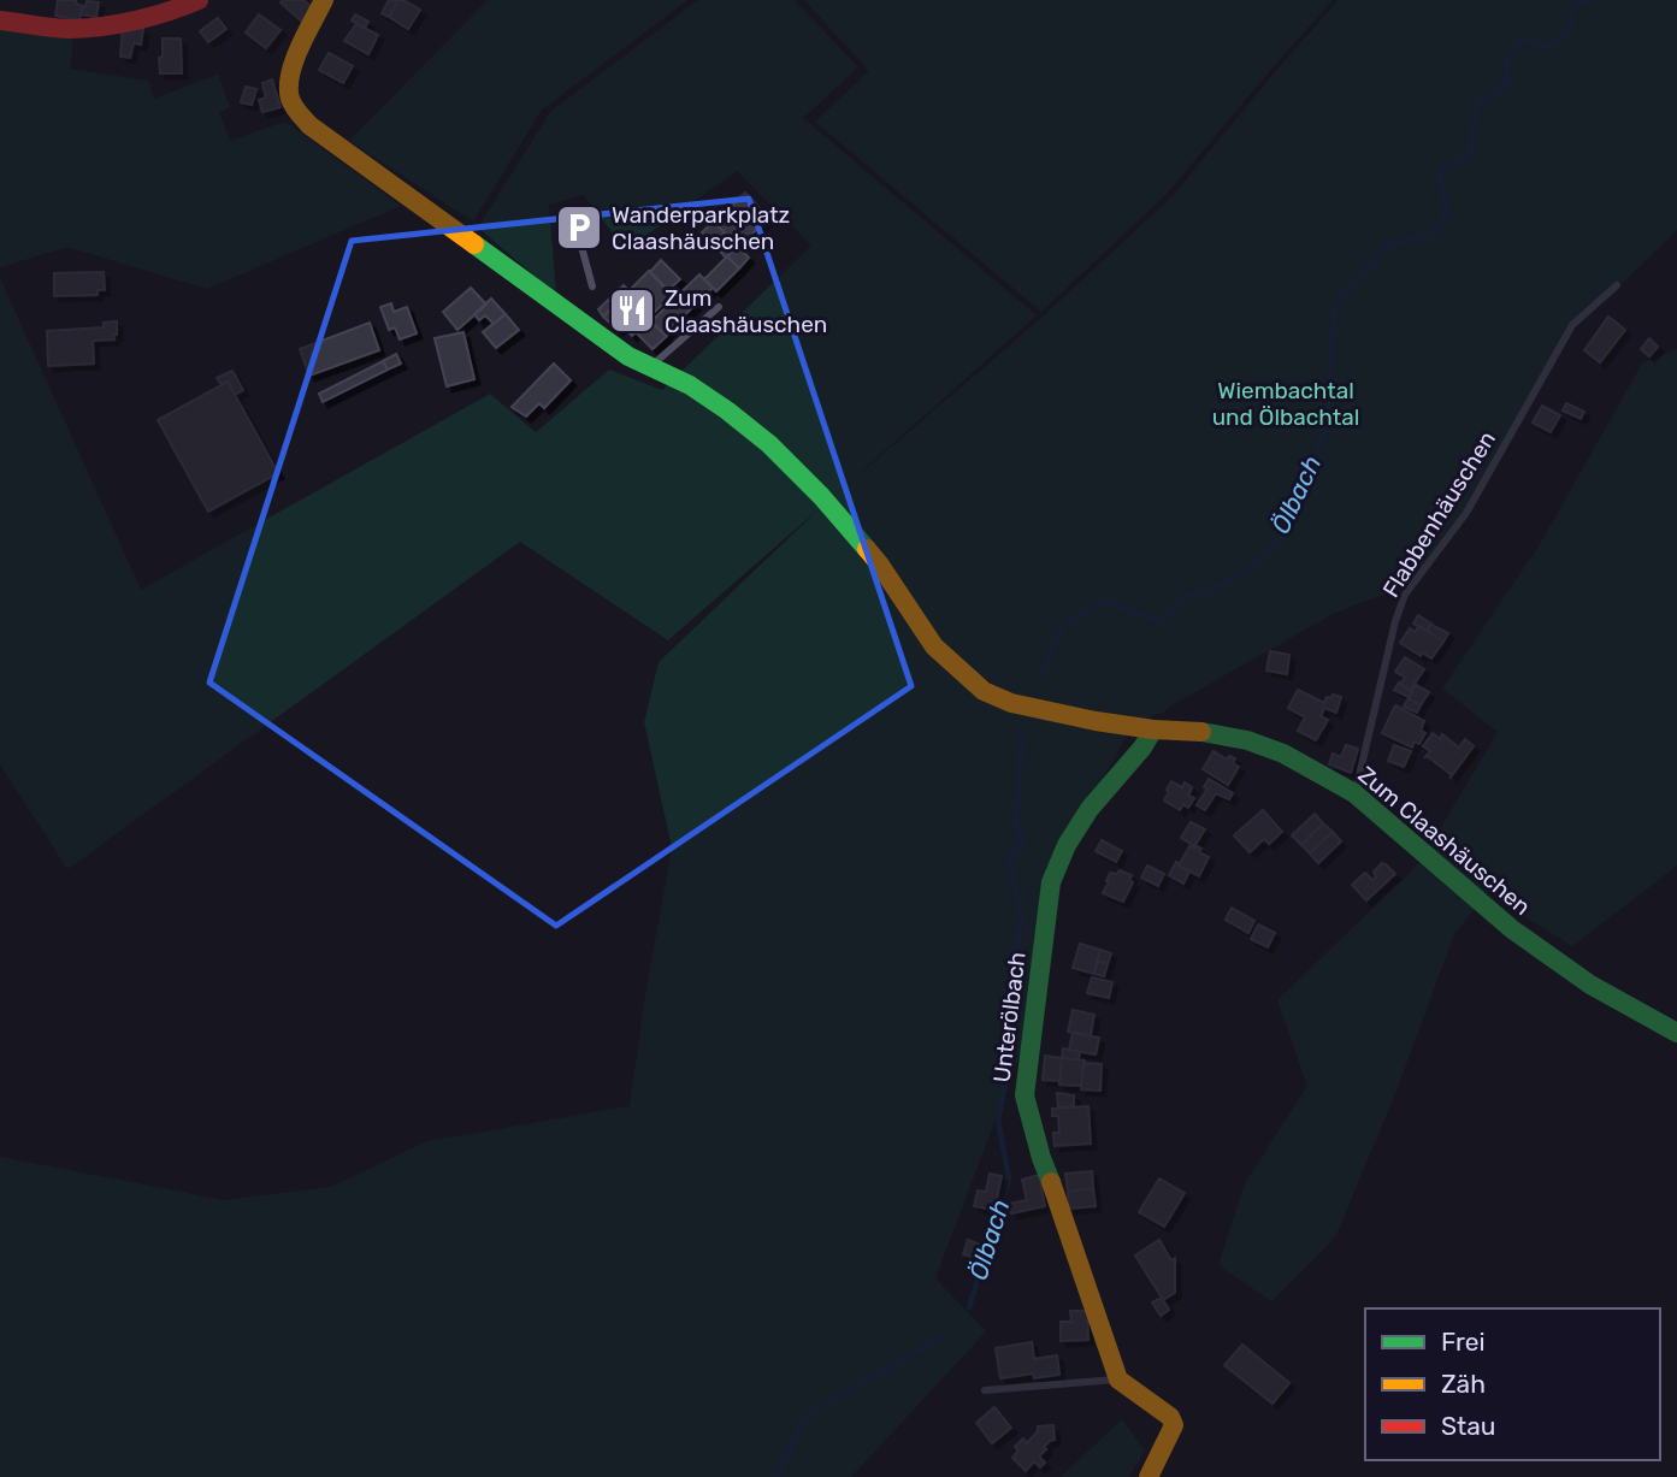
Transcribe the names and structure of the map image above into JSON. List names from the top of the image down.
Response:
{
  "streets": {
    "street": ["Zum Claashäuschen", "Unterölbach"],
    "lane": ["Flabbenhäuschen"]
  },
  "crossings": [
    ["Flabbenhäuschen", "Zum Claashäuschen"],
    ["Zum Claashäuschen", "Unterölbach"]
  ],
  "water": ["Ölbach"],
  "parks": ["Wiembachtal und Ölbachtal"],
  "places": {
    "parking": ["Wanderparkplatz Claashäuschen"],
    "restaurant": ["Zum Claashäuschen"]
  },
  "legend": ["Frei", "Zäh", "Stau"]
}
